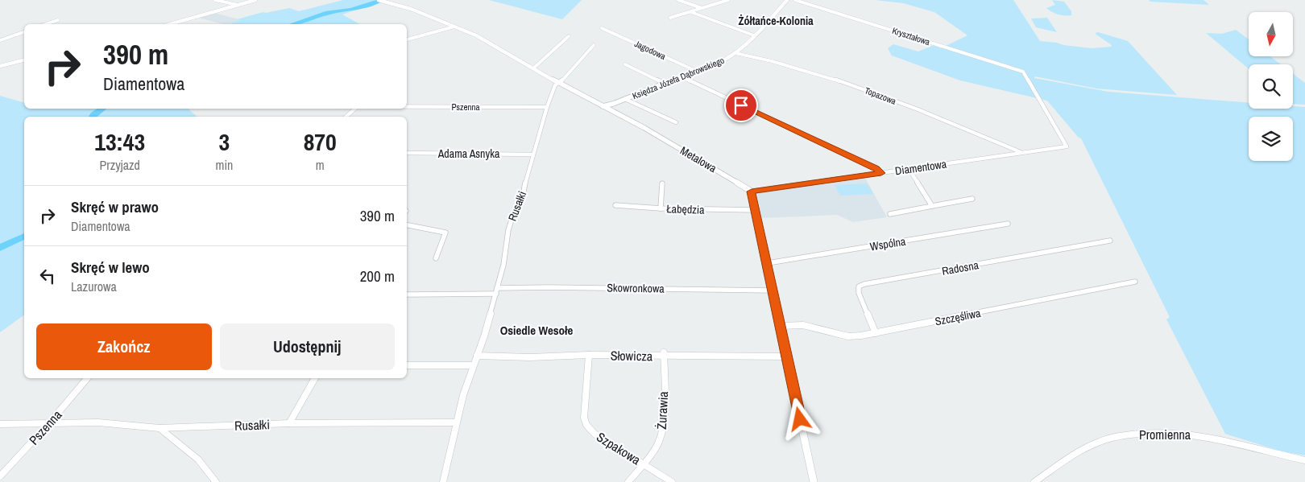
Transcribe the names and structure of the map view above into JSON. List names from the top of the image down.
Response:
{
  "streets": {
    "street": [
      "Kryształowa",
      "Jagodowa",
      "Księdza Józefa Dąbrowskiego",
      "Topazowa",
      "Pszenna",
      "Adama Asnyka",
      "Metalowa",
      "Diamentowa",
      "Rusałki",
      "Łabędzia",
      "Wspólna",
      "Radosna",
      "Skowronkowa",
      "Szczęśliwa",
      "Słowicza",
      "Żurawia",
      "Promienna",
      "Szpakowa"
    ]
  },
  "crossings": [
    ["Kryształowa", "Diamentowa"],
    ["Jagodowa", "Księdza Józefa Dąbrowskiego"],
    ["Księdza Józefa Dąbrowskiego", "Topazowa"],
    ["Księdza Józefa Dąbrowskiego", "Metalowa"],
    ["Topazowa", "Diamentowa"],
    ["Pszenna", "Rusałki"],
    ["Adama Asnyka", "Rusałki"],
    ["Metalowa", "Diamentowa"],
    ["Rusałki", "Skowronkowa"],
    ["Rusałki", "Słowicza"],
    ["Radosna", "Szczęśliwa"],
    ["Słowicza", "Żurawia"],
    ["Słowicza", "Szpakowa"],
    ["Żurawia", "Szpakowa"]
  ],
  "districts": ["Żółtańce-Kolonia", "Osiedle Wesołe"],
  "north": "bottom",
  "page": {
    "turn": ["390 m", "Diamentowa"],
    "eta": [
      "13:43",
      "Przyjazd",
      "3",
      "min",
      "870",
      "m"
    ],
    "list": [
      {
        "name": "Skręć w prawo",
        "note": "Diamentowa",
        "value": "390 m"
      },
      {
        "name": "Skręć w lewo",
        "note": "Lazurowa",
        "value": "200 m"
      }
    ],
    "buttons": ["Zakończ", "Udostępnij"]
  }
}
